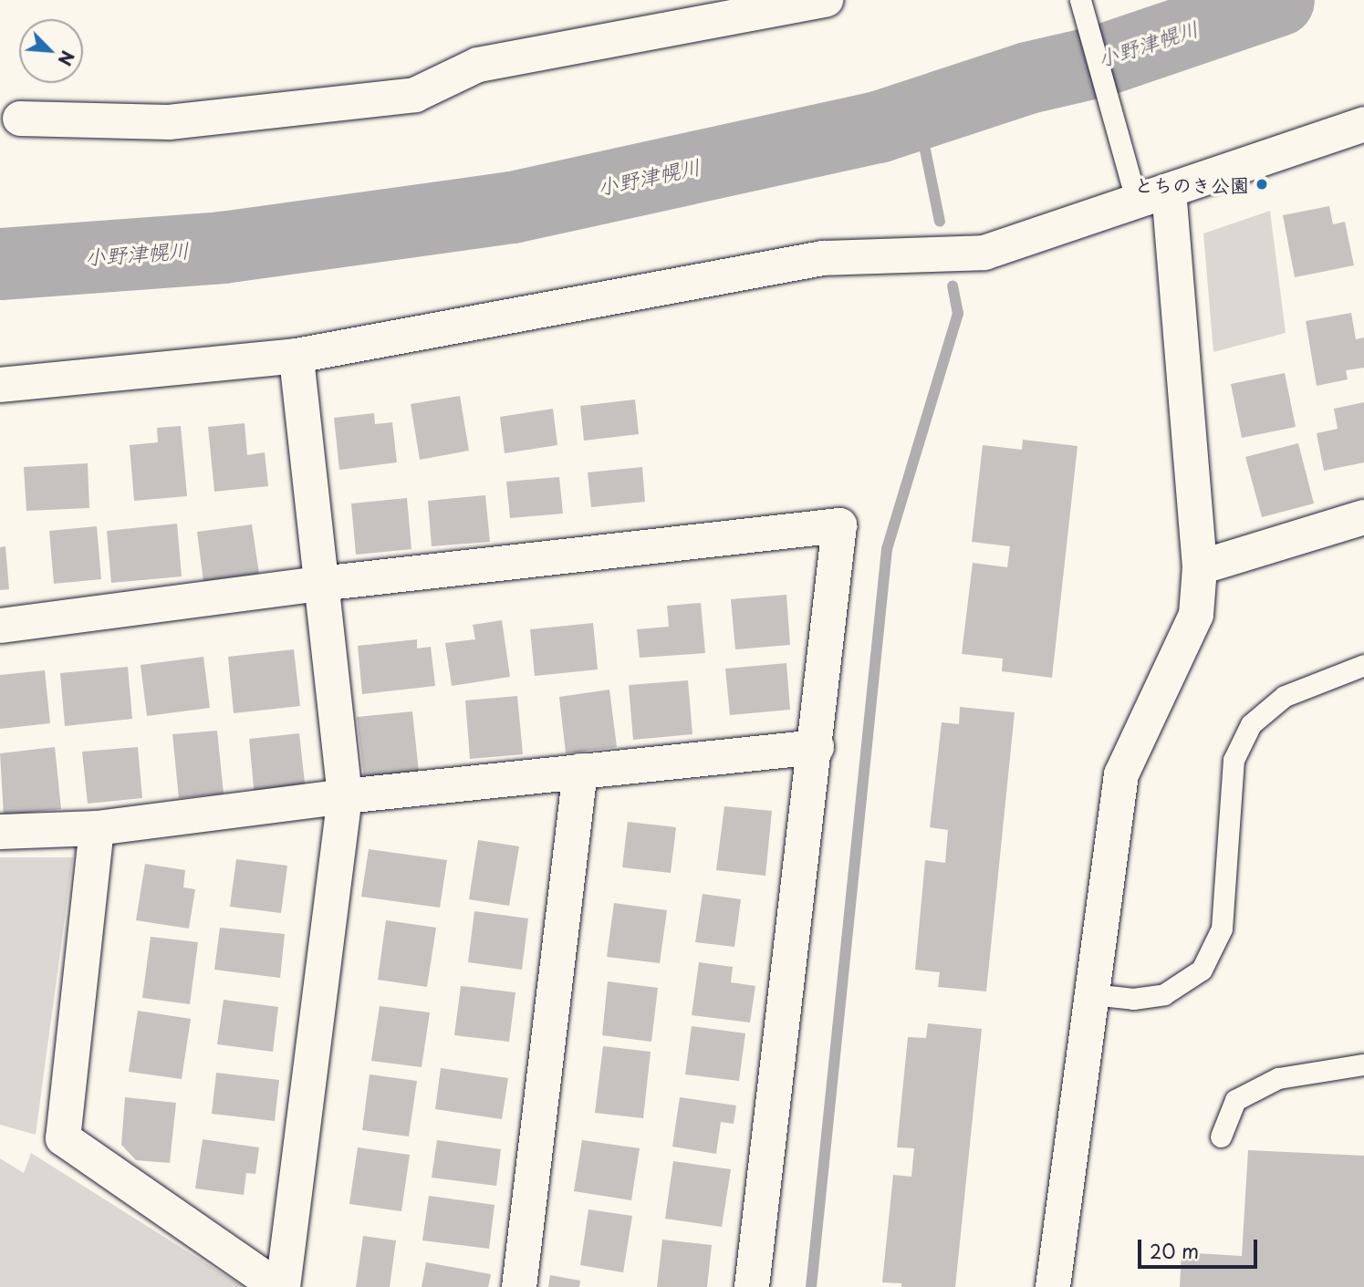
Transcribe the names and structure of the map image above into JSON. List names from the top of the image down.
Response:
{
  "water": ["小野津幌川"],
  "places": ["とちのき公園"],
  "scale_bar": "20 m",
  "north": "bottom right"
}
